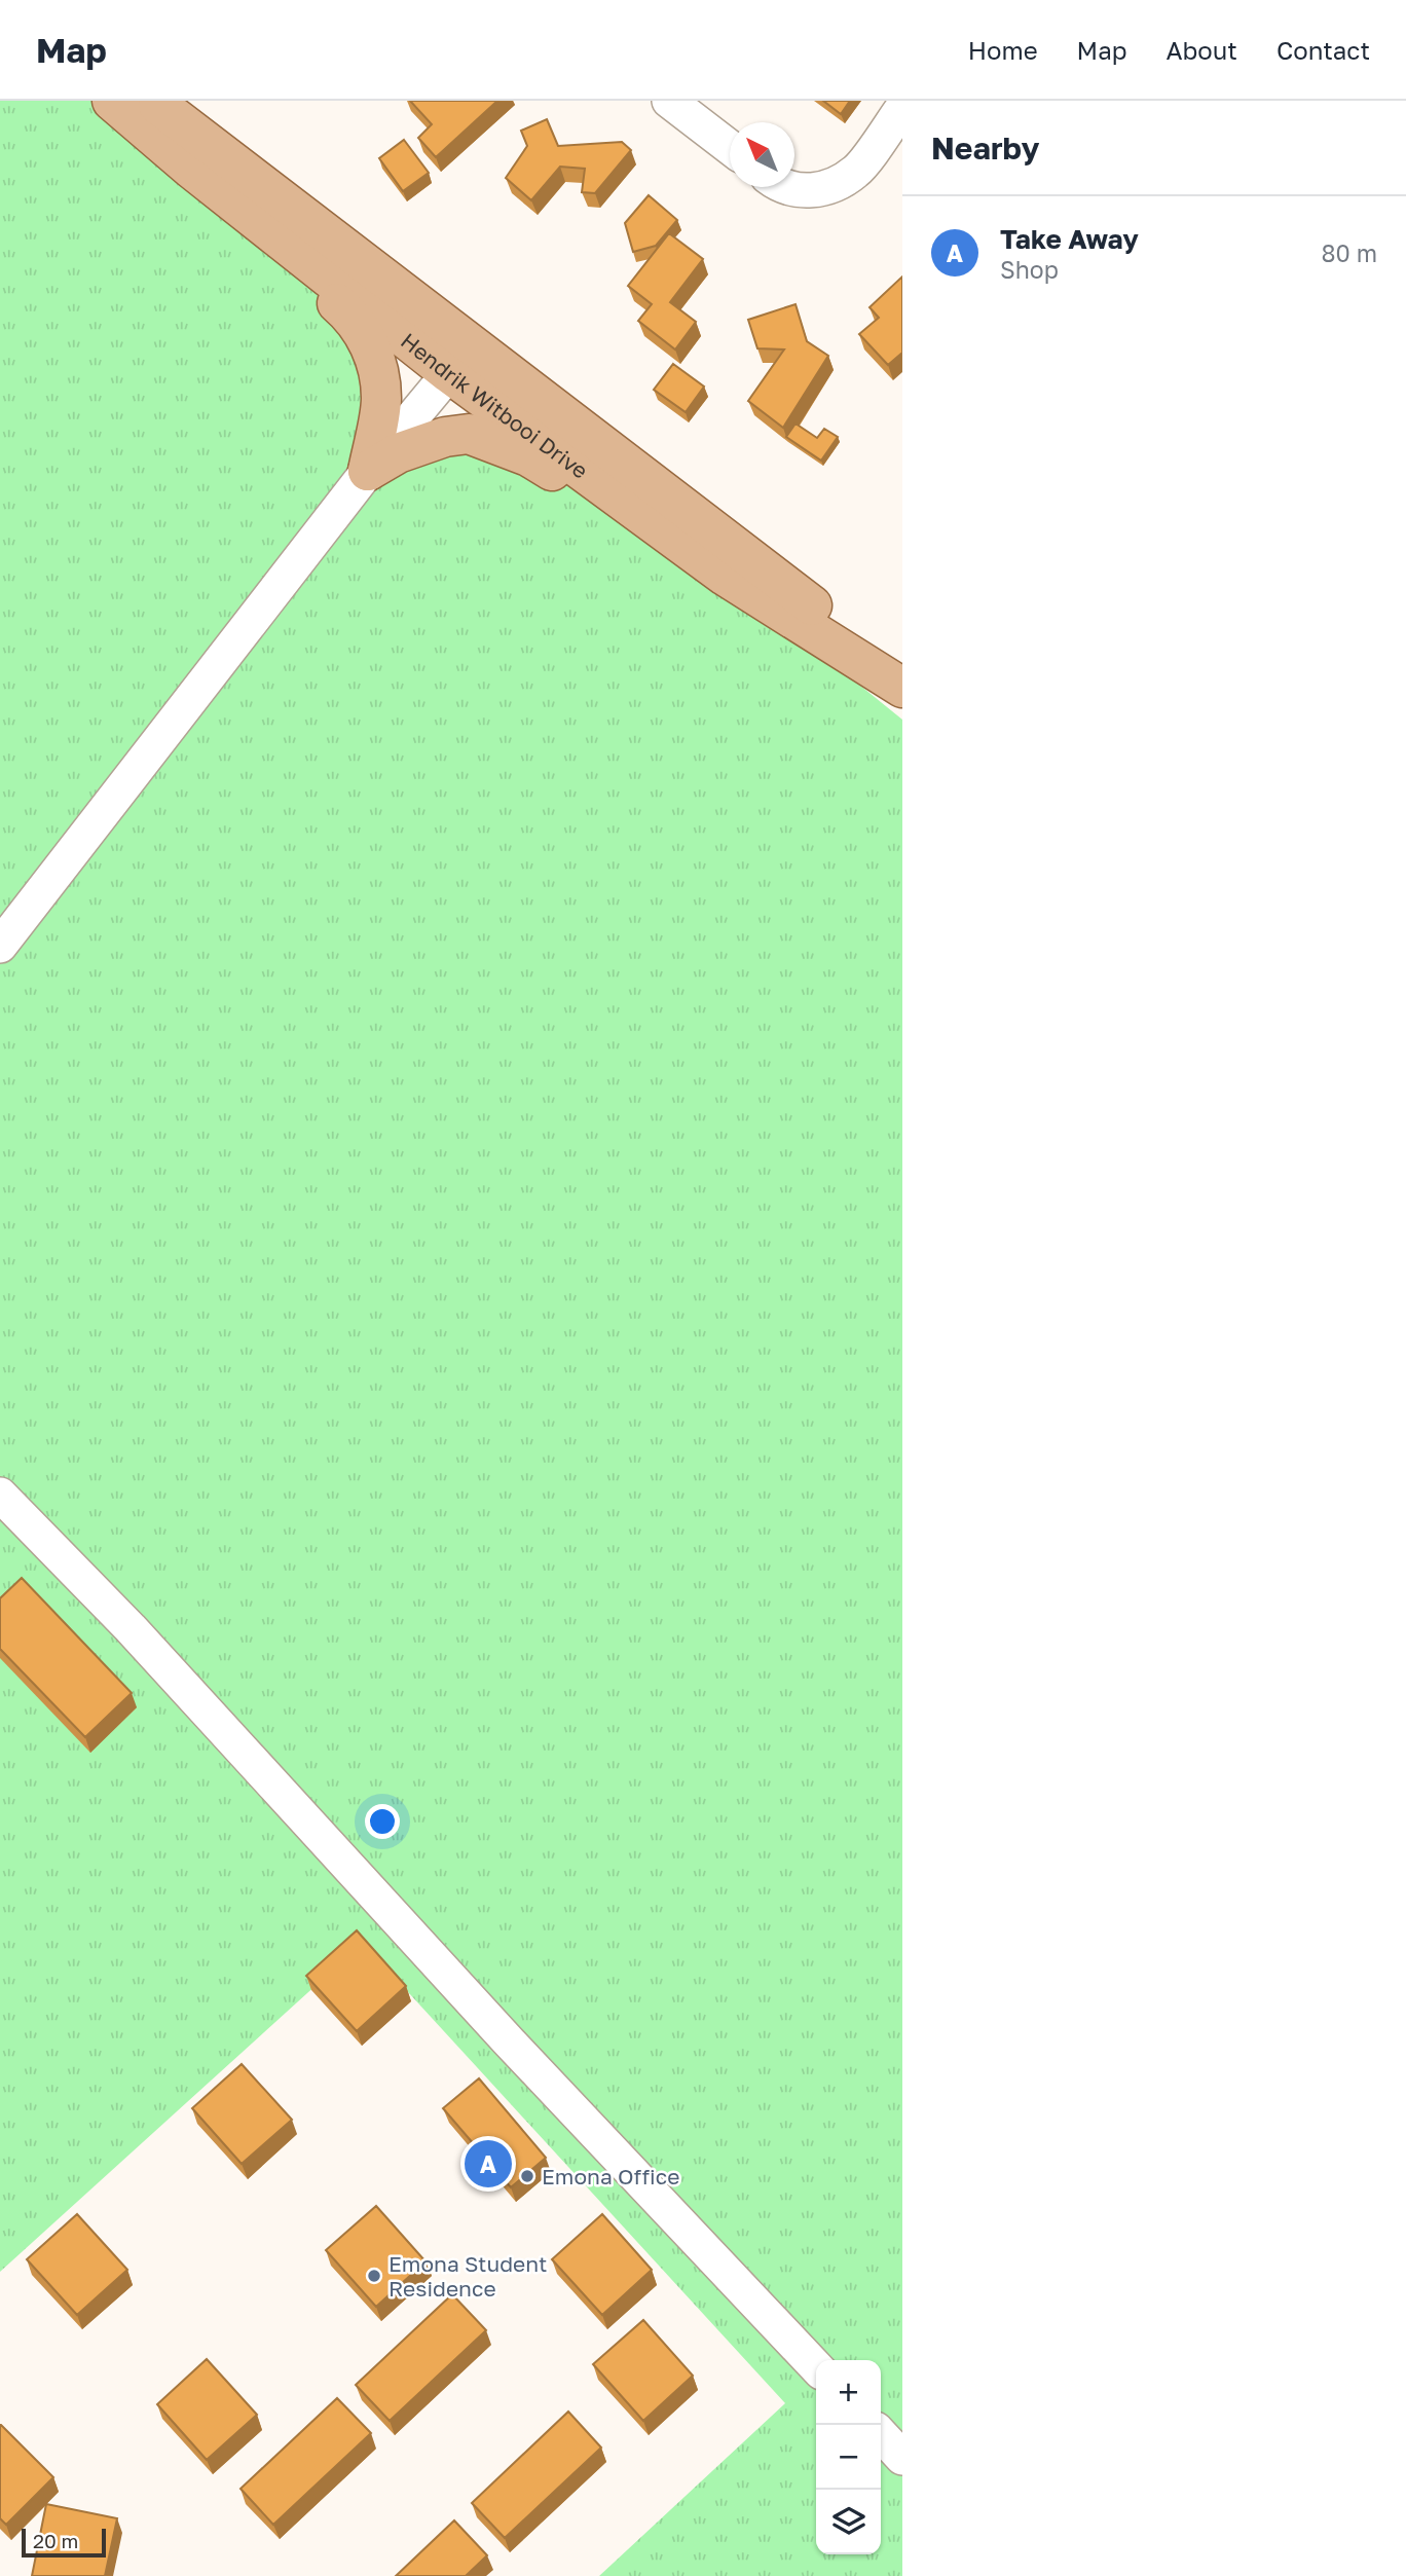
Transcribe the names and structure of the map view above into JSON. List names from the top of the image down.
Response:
{
  "streets": {
    "main road": ["Hendrik Witbooi Drive"]
  },
  "places": ["Emona Office", "Emona Student Residence"],
  "scale_bar": "20 m",
  "north": "top left",
  "page": {
    "header": "Map",
    "nav": [
      "Home",
      "Map",
      "About",
      "Contact"
    ],
    "heading": "Nearby",
    "list": [
      {
        "mark": "A",
        "name": "Take Away",
        "note": "Shop",
        "value": "80 m"
      }
    ],
    "pins": "A",
    "map_buttons": ["+", "−"],
    "scale": "20 m"
  }
}
